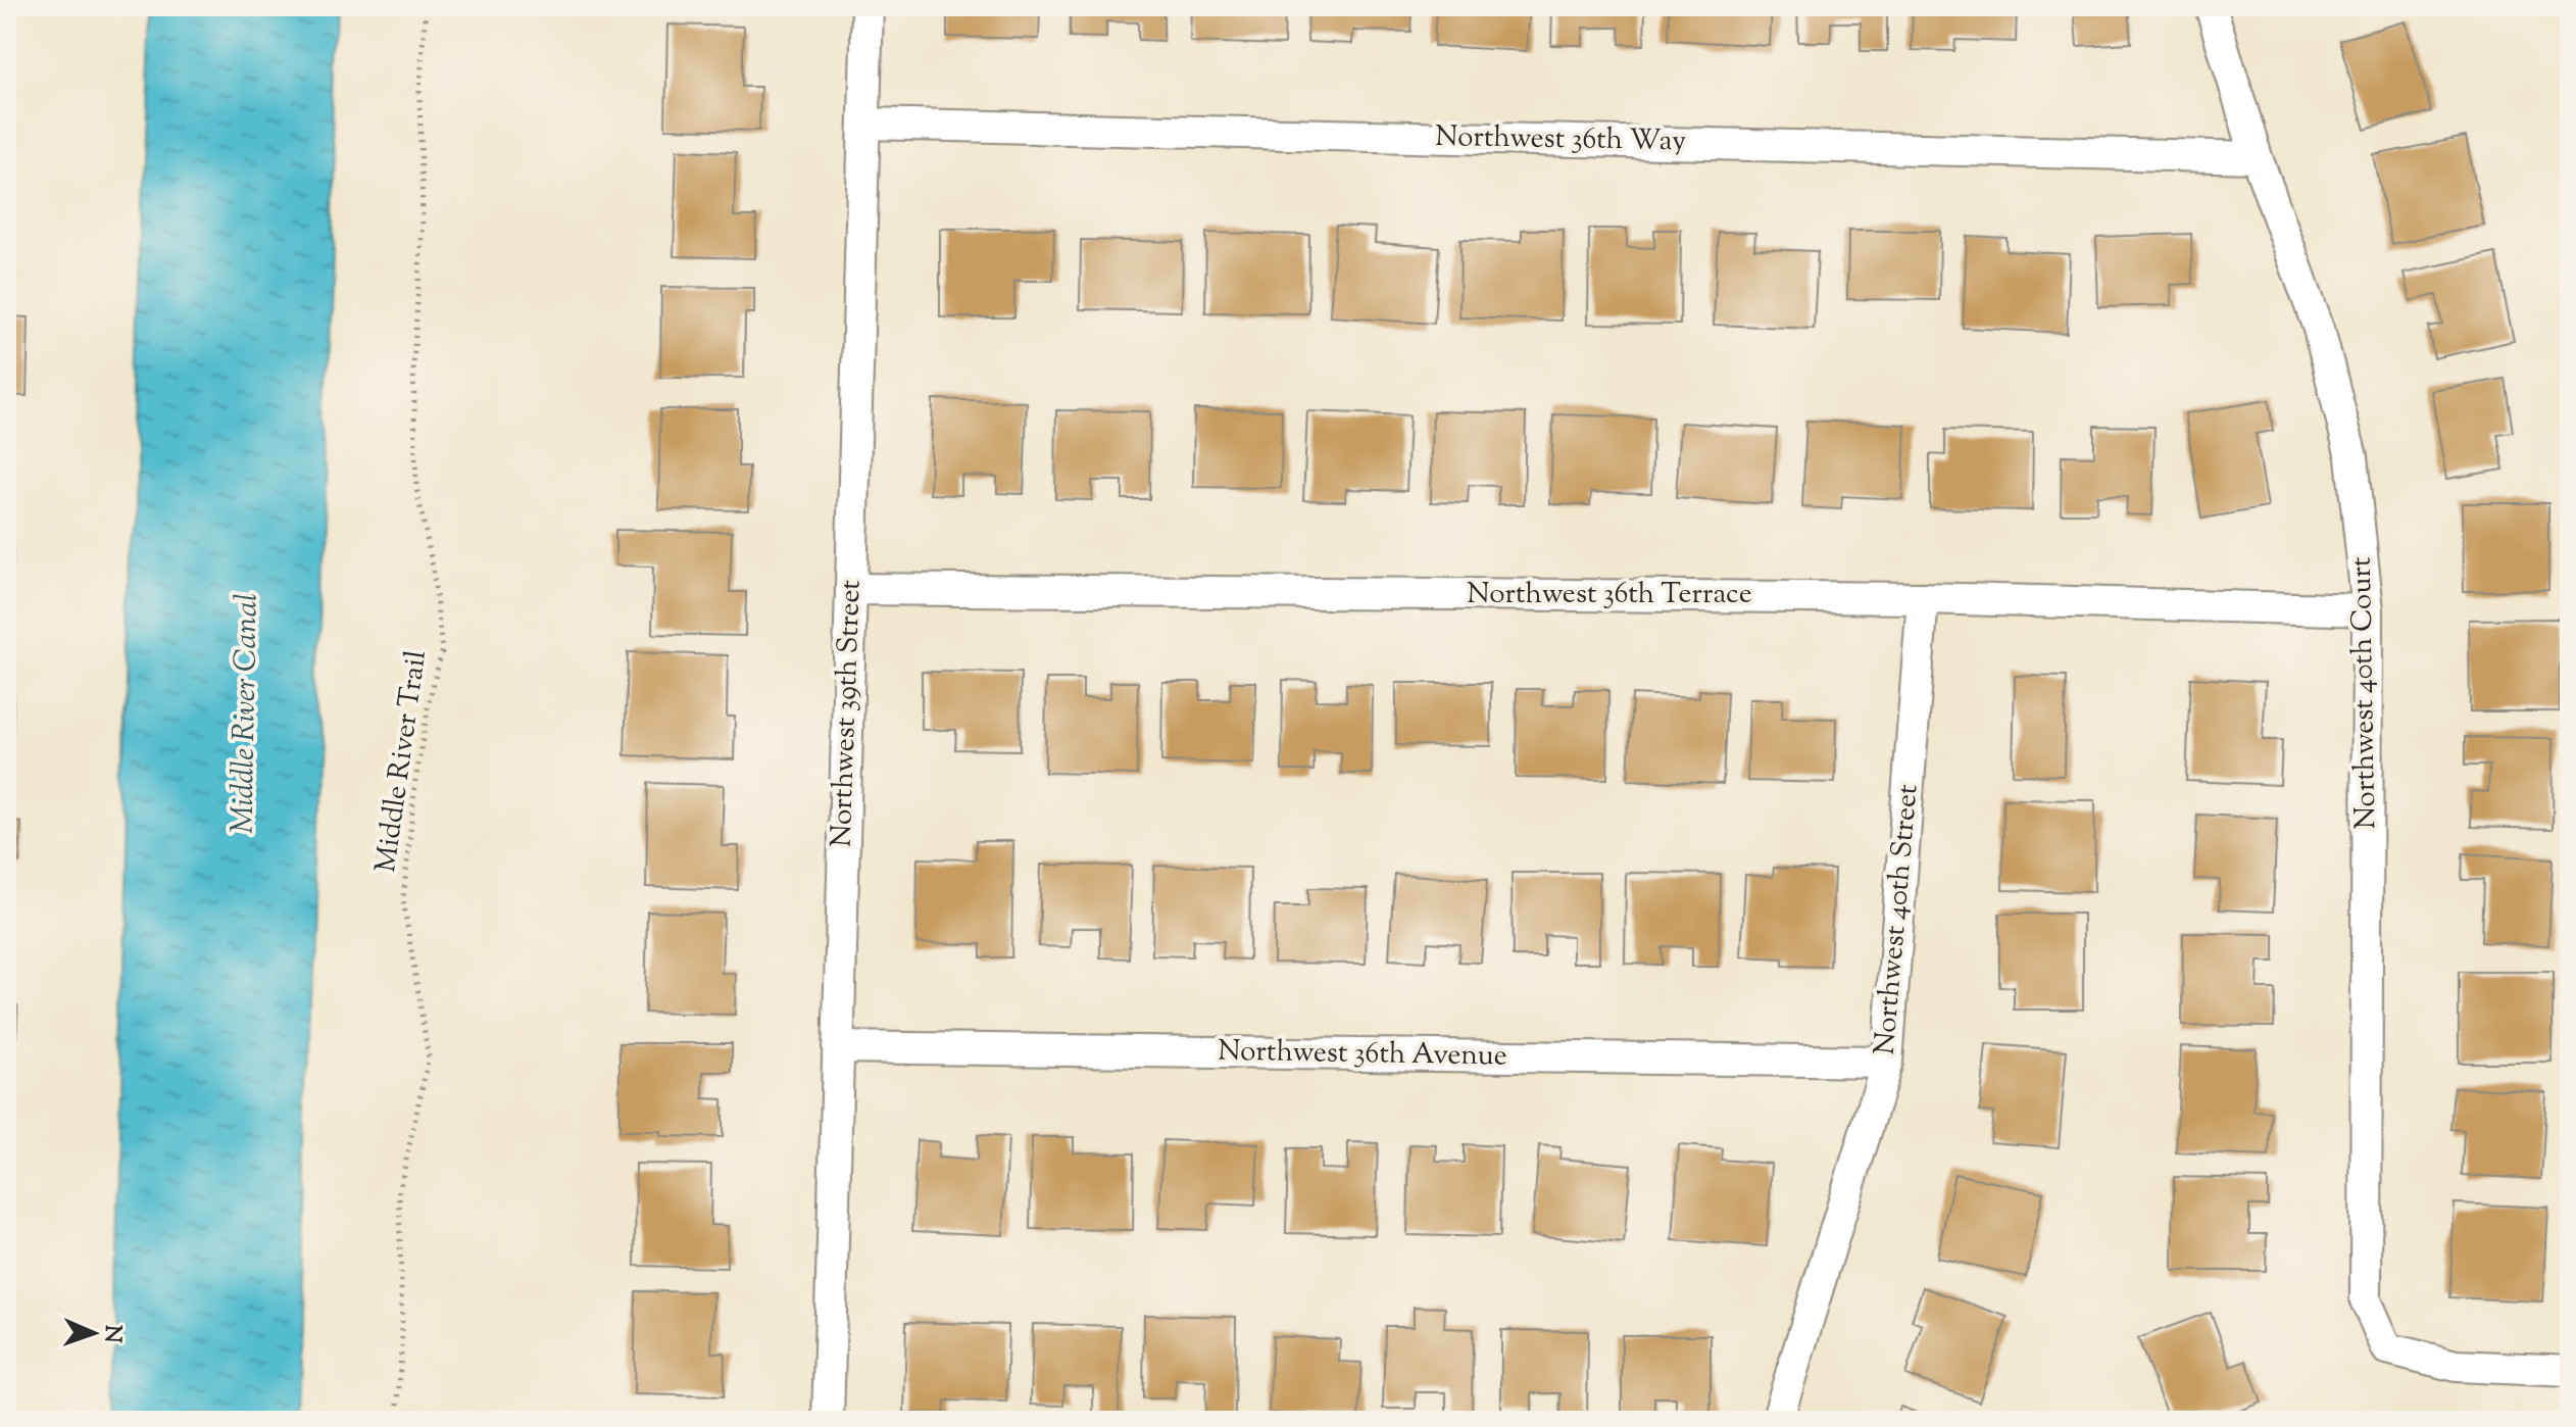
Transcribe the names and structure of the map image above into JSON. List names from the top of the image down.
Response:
{
  "streets": {
    "street": [
      "Northwest 36th Way",
      "Northwest 36th Terrace",
      "Northwest 40th Court",
      "Northwest 39th Street",
      "Northwest 40th Street",
      "Northwest 36th Avenue"
    ],
    "path": ["Middle River Trail"]
  },
  "crossings": [
    ["Northwest 36th Way", "Northwest 40th Court"],
    ["Northwest 36th Way", "Northwest 39th Street"],
    ["Northwest 36th Terrace", "Northwest 40th Court"],
    ["Northwest 36th Terrace", "Northwest 39th Street"],
    ["Northwest 36th Terrace", "Northwest 40th Street"],
    ["Northwest 39th Street", "Northwest 36th Avenue"],
    ["Northwest 40th Street", "Northwest 36th Avenue"]
  ],
  "water": ["Middle River Canal"],
  "north": "right"
}
